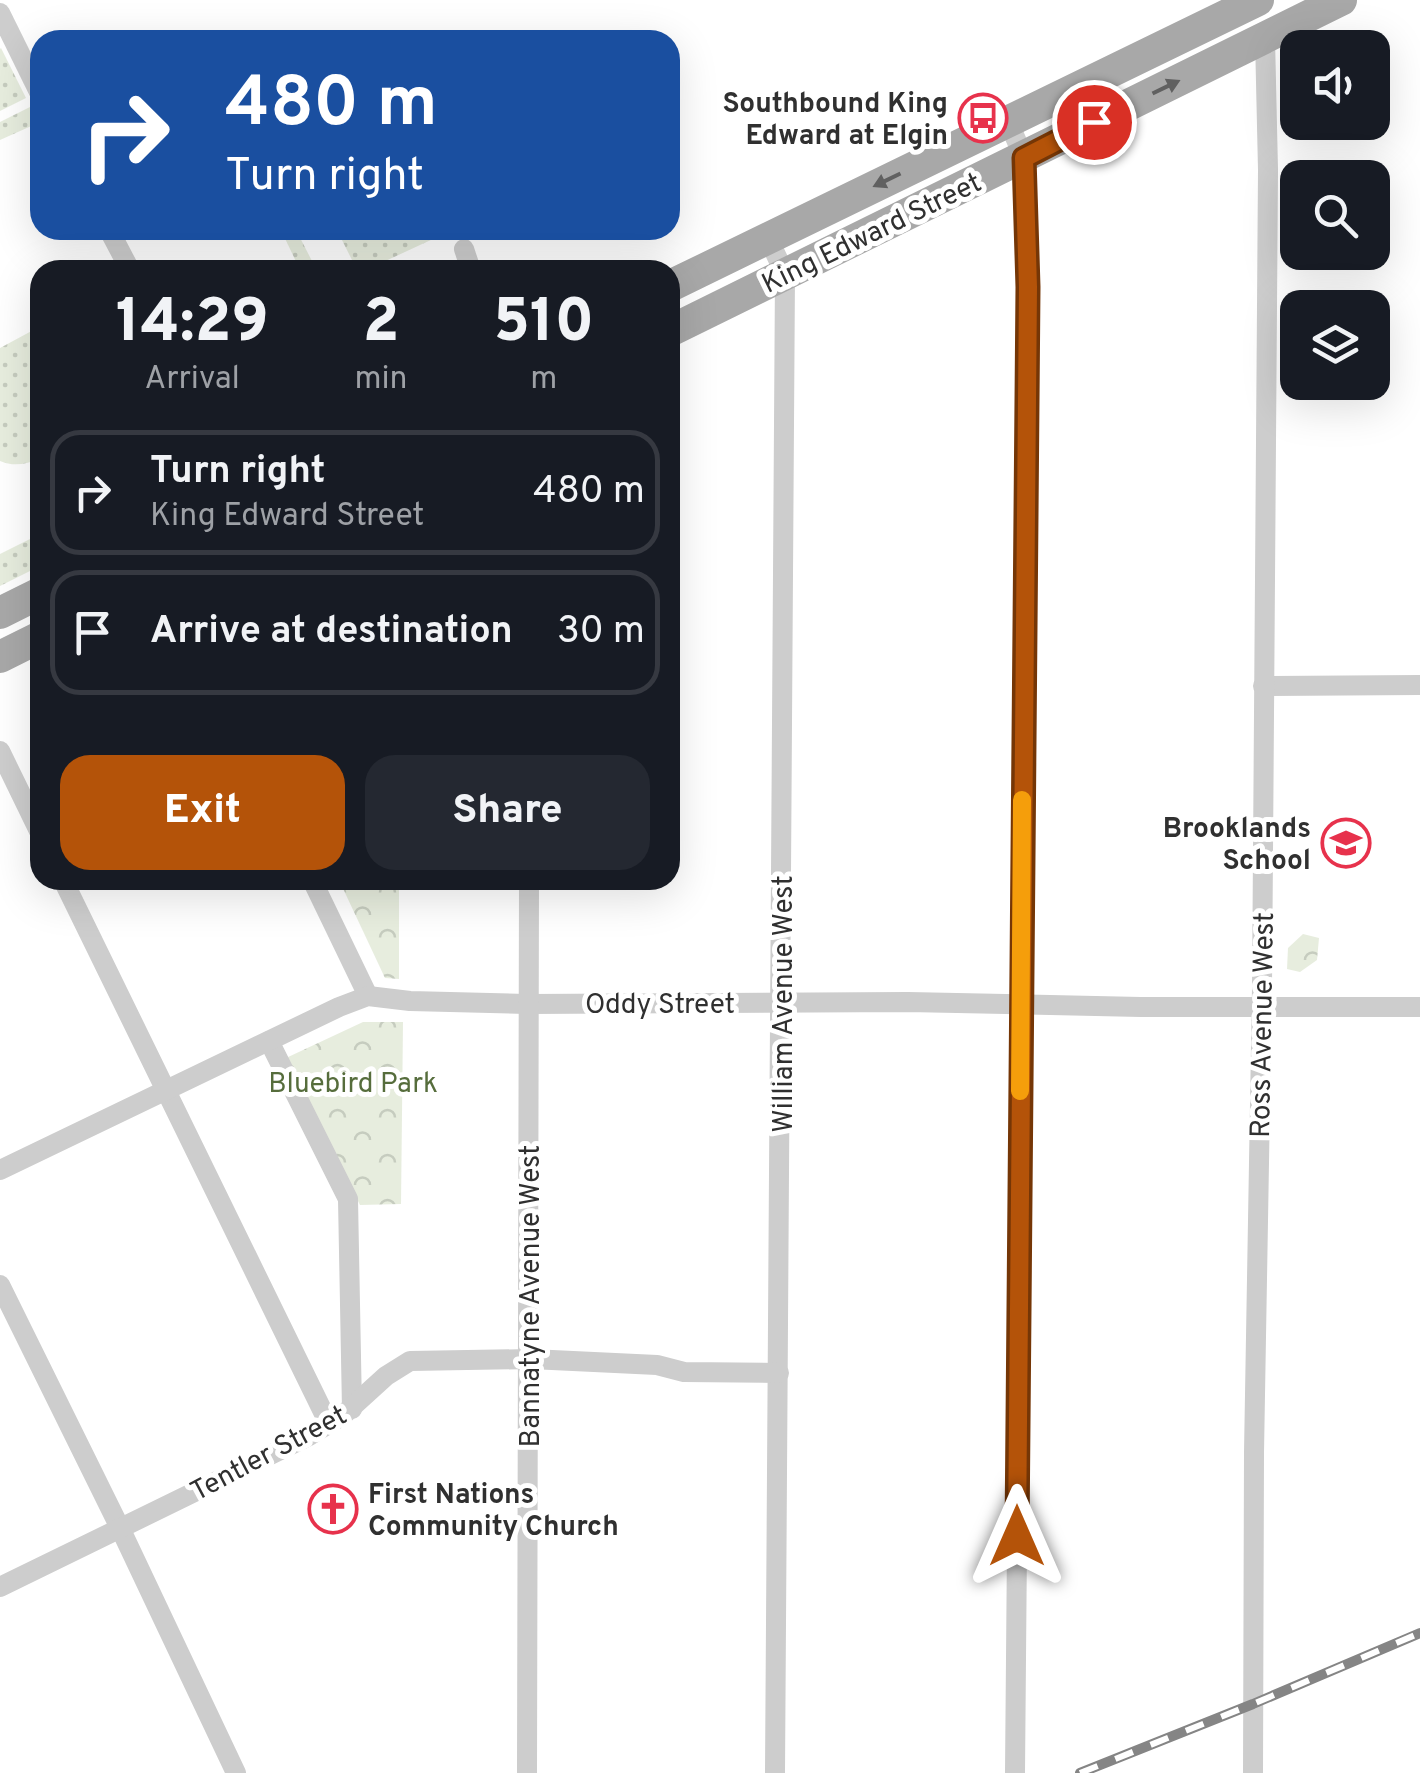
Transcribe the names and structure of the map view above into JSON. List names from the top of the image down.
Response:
{
  "streets": {
    "main road": ["King Edward Street"],
    "street": [
      "Oddy Street",
      "William Avenue West",
      "Ross Avenue West",
      "Bannatyne Avenue West",
      "Tentler Street"
    ]
  },
  "crossings": [
    ["King Edward Street", "William Avenue West"],
    ["King Edward Street", "Ross Avenue West"],
    ["Oddy Street", "William Avenue West"],
    ["Oddy Street", "Ross Avenue West"],
    ["Oddy Street", "Bannatyne Avenue West"],
    ["William Avenue West", "Tentler Street"],
    ["Bannatyne Avenue West", "Tentler Street"]
  ],
  "parks": ["Bluebird Park"],
  "places": {
    "bus stop": ["Southbound King Edward at Elgin"],
    "school or university": ["Brooklands School"],
    "church": ["First Nations Community Church"]
  },
  "page": {
    "turn": ["480 m", "Turn right"],
    "eta": [
      "14:29",
      "Arrival",
      "2",
      "min",
      "510",
      "m"
    ],
    "list": [
      {
        "name": "Turn right",
        "note": "King Edward Street",
        "value": "480 m"
      },
      {
        "name": "Arrive at destination",
        "value": "30 m"
      }
    ],
    "buttons": ["Exit", "Share"]
  }
}
